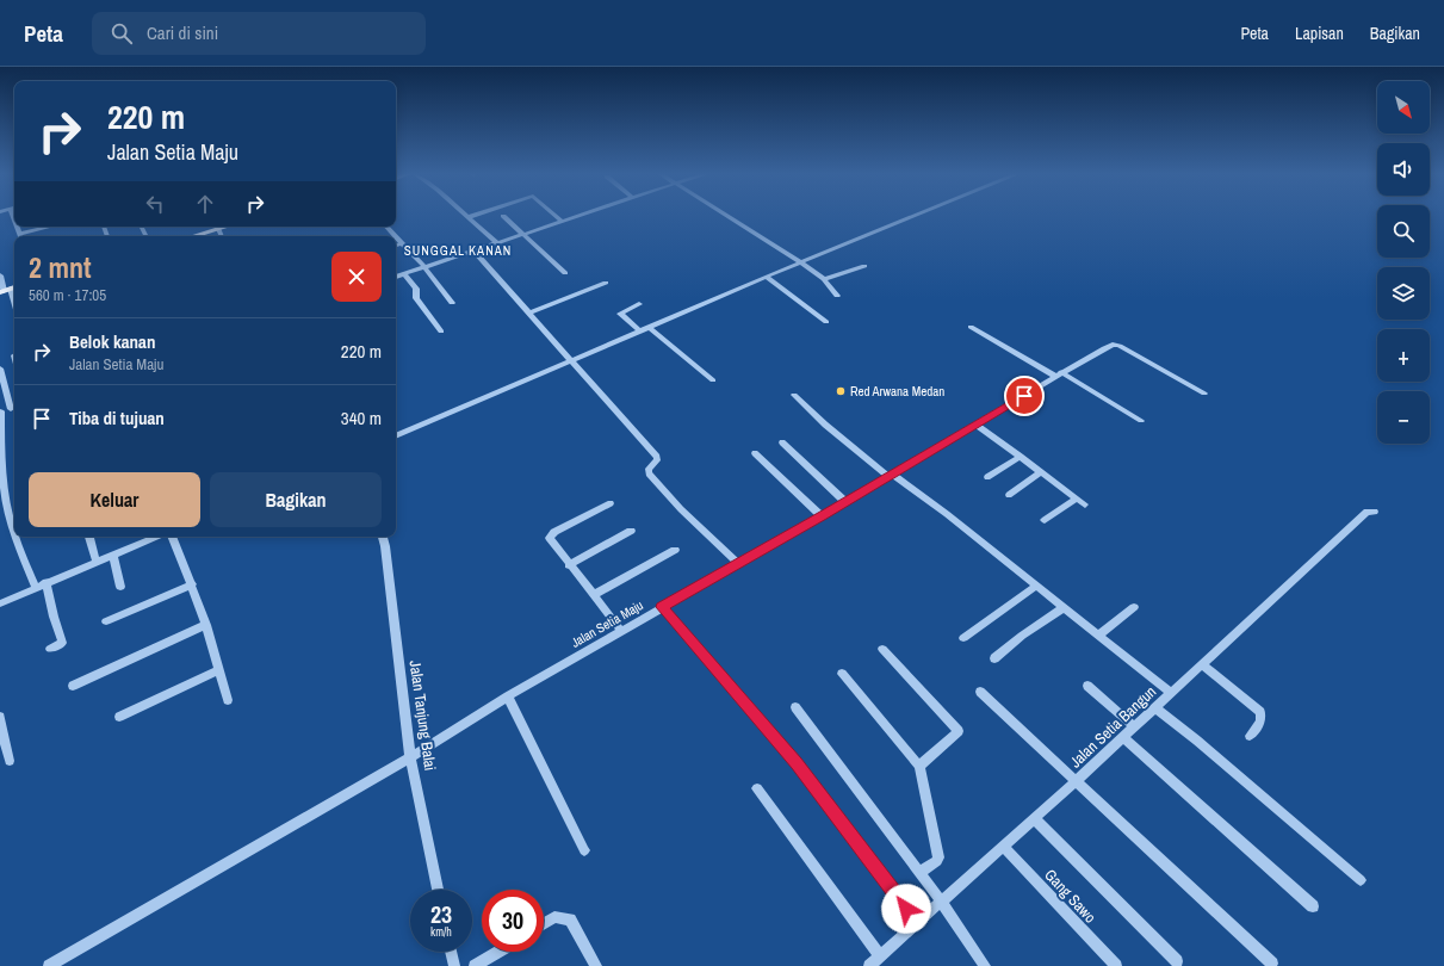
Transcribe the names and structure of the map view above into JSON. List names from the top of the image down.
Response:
{
  "streets": {
    "street": [
      "Jalan Setia Maju",
      "Jalan Tanjung Balai",
      "Jalan Setia Bangun",
      "Gang Sawo"
    ]
  },
  "crossings": [
    ["Jalan Setia Maju", "Jalan Tanjung Balai"],
    ["Jalan Setia Bangun", "Gang Sawo"]
  ],
  "districts": ["SUNGGAL KANAN"],
  "places": ["Red Arwana Medan"],
  "north": "bottom right",
  "page": {
    "header": "Peta",
    "search": "Cari di sini",
    "nav": ["Peta", "Lapisan", "Bagikan"],
    "map_buttons": ["+", "−"],
    "turn": ["220 m", "Jalan Setia Maju"],
    "heading": ["2 mnt", "560 m · 17:05"],
    "list": [
      {
        "name": "Belok kanan",
        "note": "Jalan Setia Maju",
        "value": "220 m"
      },
      {
        "name": "Tiba di tujuan",
        "value": "340 m"
      }
    ],
    "buttons": ["Keluar", "Bagikan"],
    "speed": "23 km/h",
    "limit": "30"
  }
}
